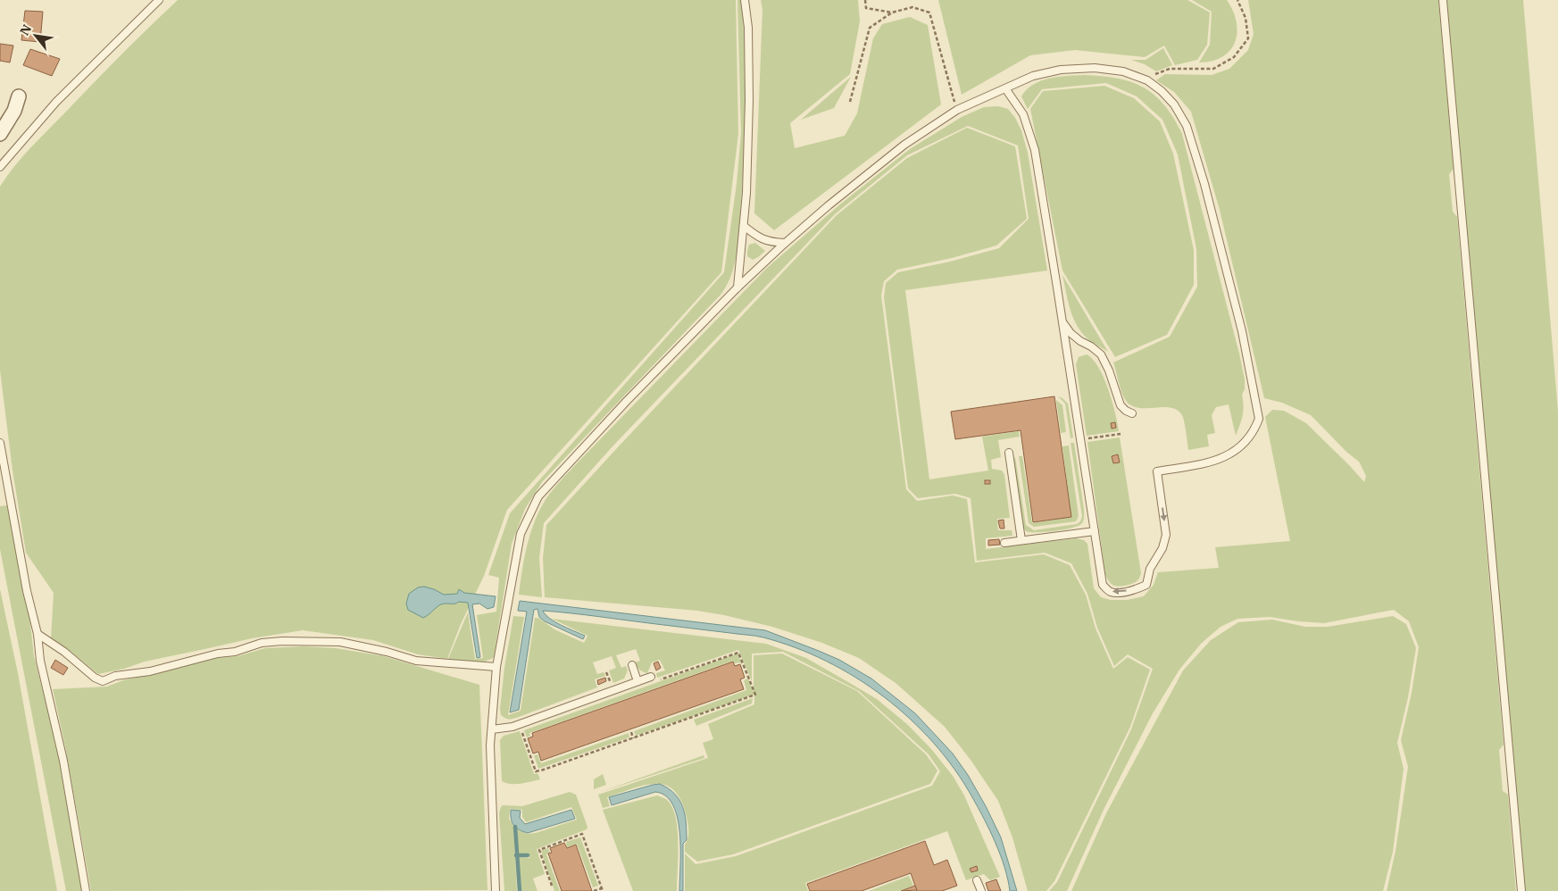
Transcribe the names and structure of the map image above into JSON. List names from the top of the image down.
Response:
{
  "north": "top left"
}
